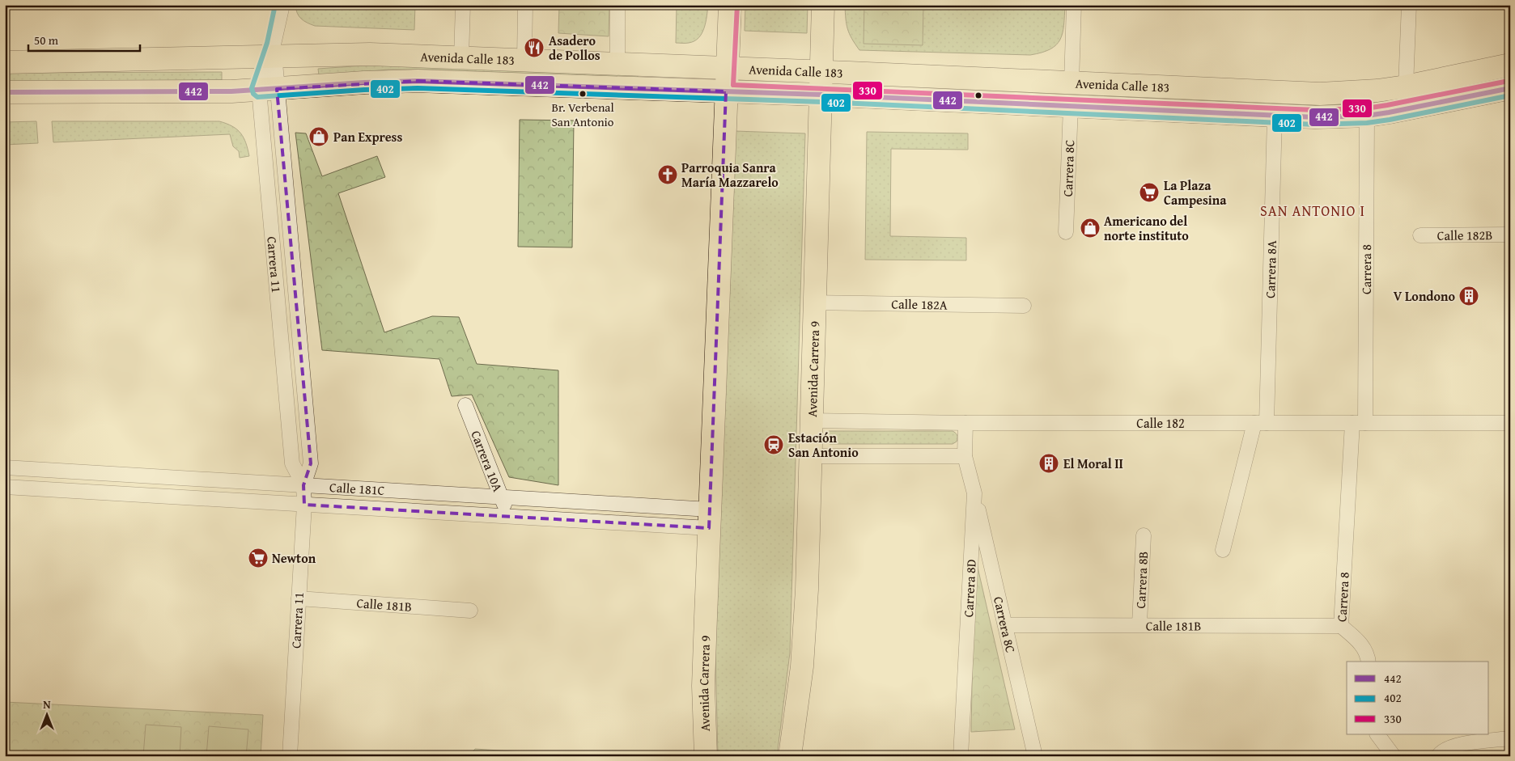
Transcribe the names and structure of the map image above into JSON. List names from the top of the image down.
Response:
{
  "streets": {
    "main road": ["Avenida Calle 183", "Avenida Carrera 9"],
    "street": [
      "Carrera 8C",
      "Calle 182B",
      "Carrera 11",
      "Carrera 8A",
      "Carrera 8",
      "Calle 182A",
      "Calle 182",
      "Carrera 10A",
      "Calle 181C",
      "Carrera 8B",
      "Carrera 8D",
      "Calle 181B"
    ]
  },
  "crossings": [
    ["Avenida Calle 183", "Carrera 8C"],
    ["Avenida Calle 183", "Carrera 11"],
    ["Avenida Calle 183", "Carrera 8A"],
    ["Avenida Calle 183", "Carrera 8"],
    ["Avenida Calle 183", "Avenida Carrera 9"],
    ["Carrera 8C", "Carrera 8D"],
    ["Carrera 8C", "Calle 181B"],
    ["Carrera 11", "Calle 181C"],
    ["Carrera 11", "Calle 181B"],
    ["Carrera 8A", "Calle 182"],
    ["Carrera 8", "Calle 182"],
    ["Carrera 8", "Calle 181B"],
    ["Calle 182A", "Avenida Carrera 9"],
    ["Avenida Carrera 9", "Calle 182"],
    ["Avenida Carrera 9", "Calle 181C"],
    ["Calle 182", "Carrera 8D"],
    ["Carrera 10A", "Calle 181C"],
    ["Carrera 8B", "Calle 181B"]
  ],
  "districts": ["SAN ANTONIO I"],
  "places": {
    "restaurant": ["Asadero de Pollos"],
    "other": ["Br. Verbenal San Antonio"],
    "shop": ["Pan Express", "Americano del norte instituto"],
    "church": ["Parroquia Sanra María Mazzarelo"],
    "supermarket": ["La Plaza Campesina", "Newton"],
    "building": ["V Londono", "El Moral II"],
    "station": ["Estación San Antonio"]
  },
  "lines": ["transit line 402", "transit line 330", "transit line 442"],
  "legend": ["442", "402", "330"],
  "scale_bar": "50 m",
  "north": "top"
}
